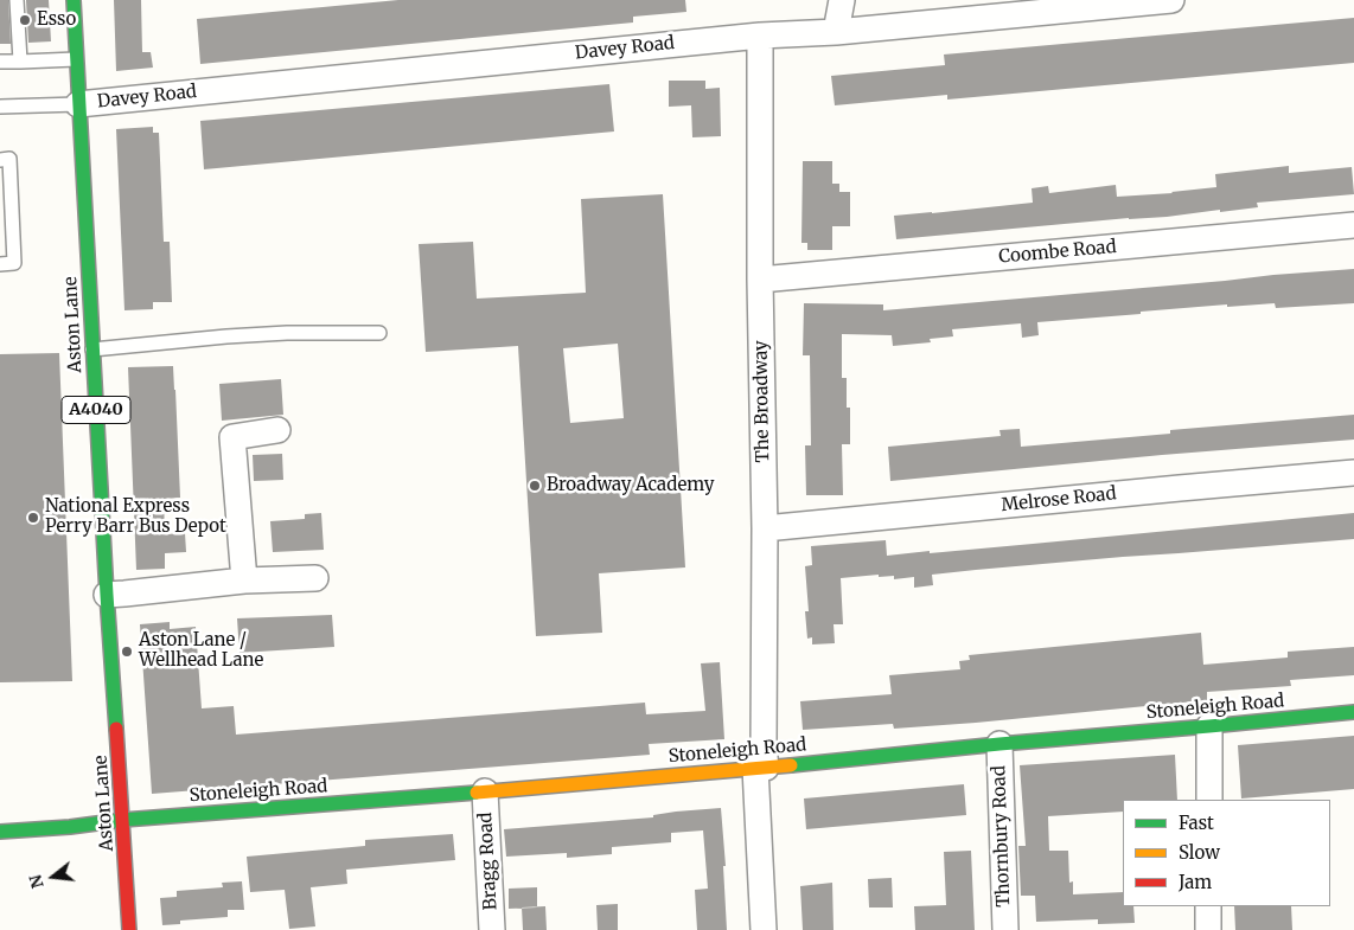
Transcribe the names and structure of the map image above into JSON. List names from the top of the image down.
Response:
{
  "streets": {
    "street": [
      "Davey Road",
      "Coombe Road",
      "Aston Lane",
      "The Broadway",
      "A4040",
      "Melrose Road",
      "Stoneleigh Road",
      "Thornbury Road",
      "Bragg Road"
    ]
  },
  "crossings": [
    ["Davey Road", "Aston Lane"],
    ["Davey Road", "The Broadway"],
    ["Coombe Road", "The Broadway"],
    ["Aston Lane", "Stoneleigh Road"],
    ["The Broadway", "Melrose Road"],
    ["The Broadway", "Stoneleigh Road"],
    ["Stoneleigh Road", "Thornbury Road"],
    ["Stoneleigh Road", "Bragg Road"]
  ],
  "places": [
    "Esso",
    "Broadway Academy",
    "National Express Perry Barr Bus Depot",
    "Aston Lane / Wellhead Lane"
  ],
  "legend": ["Fast", "Slow", "Jam"],
  "north": "left"
}
